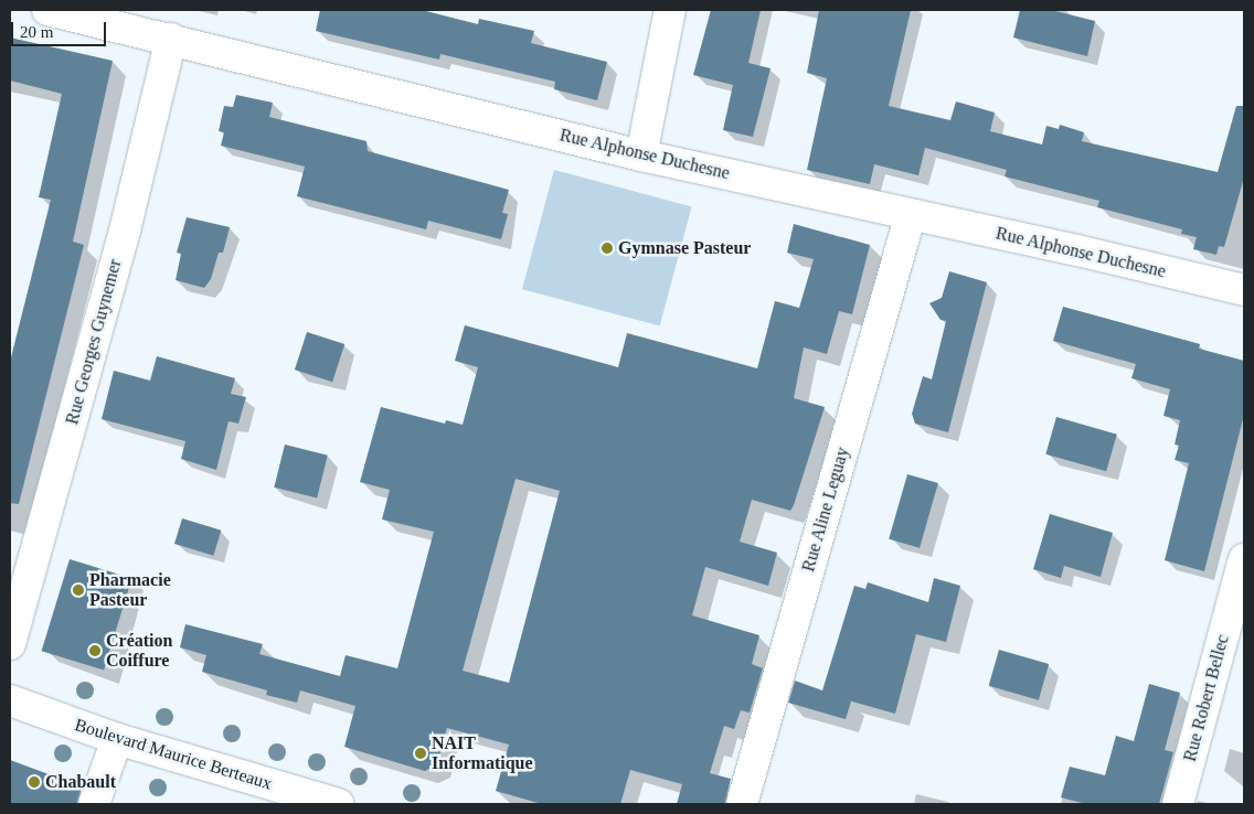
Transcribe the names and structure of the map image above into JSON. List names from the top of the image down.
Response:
{
  "streets": {
    "street": [
      "Rue Alphonse Duchesne",
      "Rue Georges Guynemer",
      "Rue Aline Leguay",
      "Rue Robert Bellec",
      "Boulevard Maurice Berteaux"
    ]
  },
  "crossings": [
    ["Rue Alphonse Duchesne", "Rue Georges Guynemer"],
    ["Rue Alphonse Duchesne", "Rue Aline Leguay"]
  ],
  "places": [
    "Gymnase Pasteur",
    "Pharmacie Pasteur",
    "Création Coiffure",
    "NAIT Informatique",
    "Chabault"
  ],
  "scale_bar": "20 m"
}
